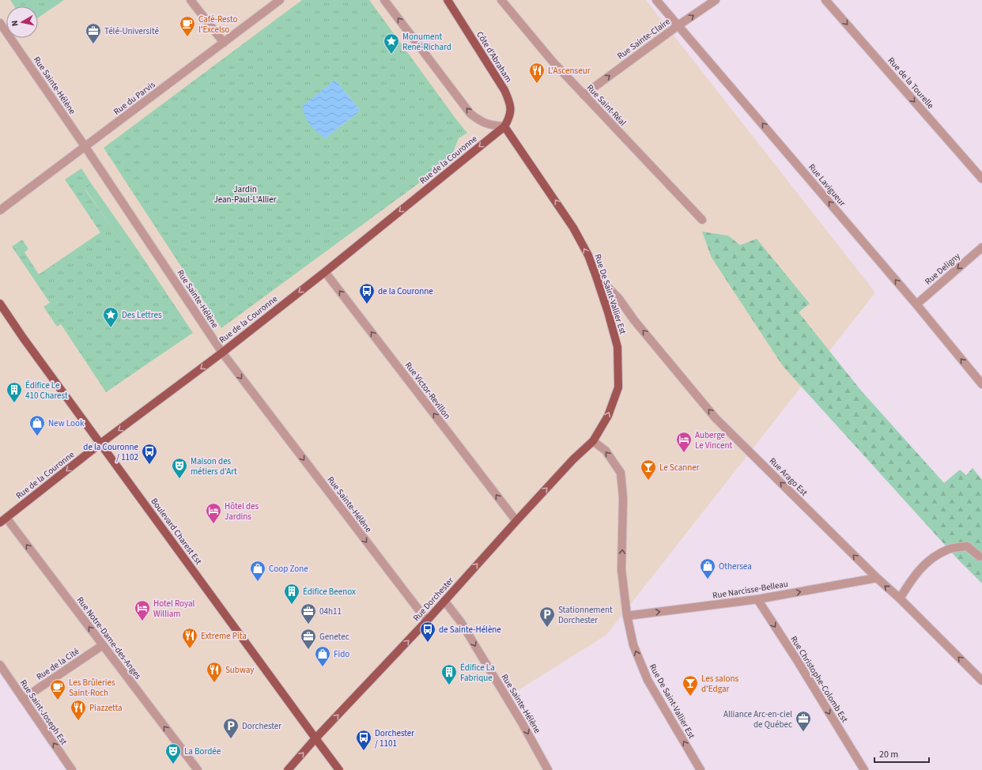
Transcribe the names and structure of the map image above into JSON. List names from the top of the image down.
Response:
{
  "streets": {
    "main road": [
      "Côte d'Abraham",
      "Rue de la Couronne",
      "Rue De Saint-Vallier Est",
      "Boulevard Charest Est",
      "Rue Dorchester"
    ],
    "street": [
      "Rue Sainte-Claire",
      "Rue de la Tourelle",
      "Rue Sainte-Hélène",
      "Rue du Parvis",
      "Rue Saint-Réal",
      "Rue Lavigueur",
      "Rue Deligny",
      "Rue Victor-Revillon",
      "Rue Arago Est",
      "Rue Narcisse-Belleau",
      "Rue Notre-Dame-des-Anges",
      "Rue de la Cité",
      "Rue Christophe-Colomb Est",
      "Rue Saint-Joseph Est"
    ]
  },
  "crossings": [
    ["Rue Sainte-Claire", "Rue Saint-Réal"],
    ["Rue Sainte-Claire", "Rue Lavigueur"],
    ["Côte d'Abraham", "Rue de la Couronne"],
    ["Côte d'Abraham", "Rue De Saint-Vallier Est"],
    ["Rue Sainte-Hélène", "Rue du Parvis"],
    ["Rue Sainte-Hélène", "Rue de la Couronne"],
    ["Rue Sainte-Hélène", "Rue Dorchester"],
    ["Rue de la Couronne", "Rue De Saint-Vallier Est"],
    ["Rue de la Couronne", "Rue Victor-Revillon"],
    ["Rue de la Couronne", "Boulevard Charest Est"],
    ["Rue de la Couronne", "Rue Notre-Dame-des-Anges"],
    ["Rue Lavigueur", "Rue Deligny"],
    ["Rue De Saint-Vallier Est", "Rue Arago Est"],
    ["Rue De Saint-Vallier Est", "Rue Narcisse-Belleau"],
    ["Rue De Saint-Vallier Est", "Rue Dorchester"],
    ["Rue Victor-Revillon", "Rue Dorchester"],
    ["Rue Arago Est", "Rue Narcisse-Belleau"],
    ["Boulevard Charest Est", "Rue Dorchester"],
    ["Rue Narcisse-Belleau", "Rue Christophe-Colomb Est"],
    ["Rue Notre-Dame-des-Anges", "Rue de la Cité"],
    ["Rue de la Cité", "Rue Saint-Joseph Est"]
  ],
  "one_way": [
    "Rue Sainte-Claire",
    "Rue de la Tourelle",
    "Rue Sainte-Hélène",
    "Rue de la Couronne",
    "Rue Lavigueur",
    "Rue Deligny",
    "Rue De Saint-Vallier Est",
    "Rue Victor-Revillon",
    "Rue Arago Est",
    "Rue Narcisse-Belleau",
    "Rue Dorchester",
    "Rue Notre-Dame-des-Anges",
    "Rue Christophe-Colomb Est",
    "Rue Saint-Joseph Est"
  ],
  "parks": ["Jardin Jean-Paul-L'Allier"],
  "places": {
    "cafe": ["Café-Resto l'Excelso", "Les Brûleries Saint-Roch"],
    "office": [
      "Télé-Université",
      "04h11",
      "Genetec",
      "Alliance Arc-en-ciel de Québec"
    ],
    "place": ["Monument René-Richard", "Des Lettres"],
    "restaurant": [
      "L'Ascenseur",
      "Extreme Pita",
      "Subway",
      "Piazzetta"
    ],
    "bus stop": [
      "de la Couronne",
      "de la Couronne / 1102",
      "de Sainte-Hélène",
      "Dorchester / 1101"
    ],
    "building": ["Édifice Le 410 Charest", "Édifice Beenox", "Édifice La Fabrique"],
    "shop": [
      "New Look",
      "Othersea",
      "Coop Zone",
      "Fido"
    ],
    "hotel": ["Auberge Le Vincent", "Hôtel des Jardins", "Hotel Royal William"],
    "theatre": ["Maison des métiers d'Art", "La Bordée"],
    "bar": ["Le Scanner", "Les salons d'Edgar"],
    "parking": ["Stationnement Dorchester", "Dorchester"]
  },
  "scale_bar": "20 m",
  "north": "left"
}
